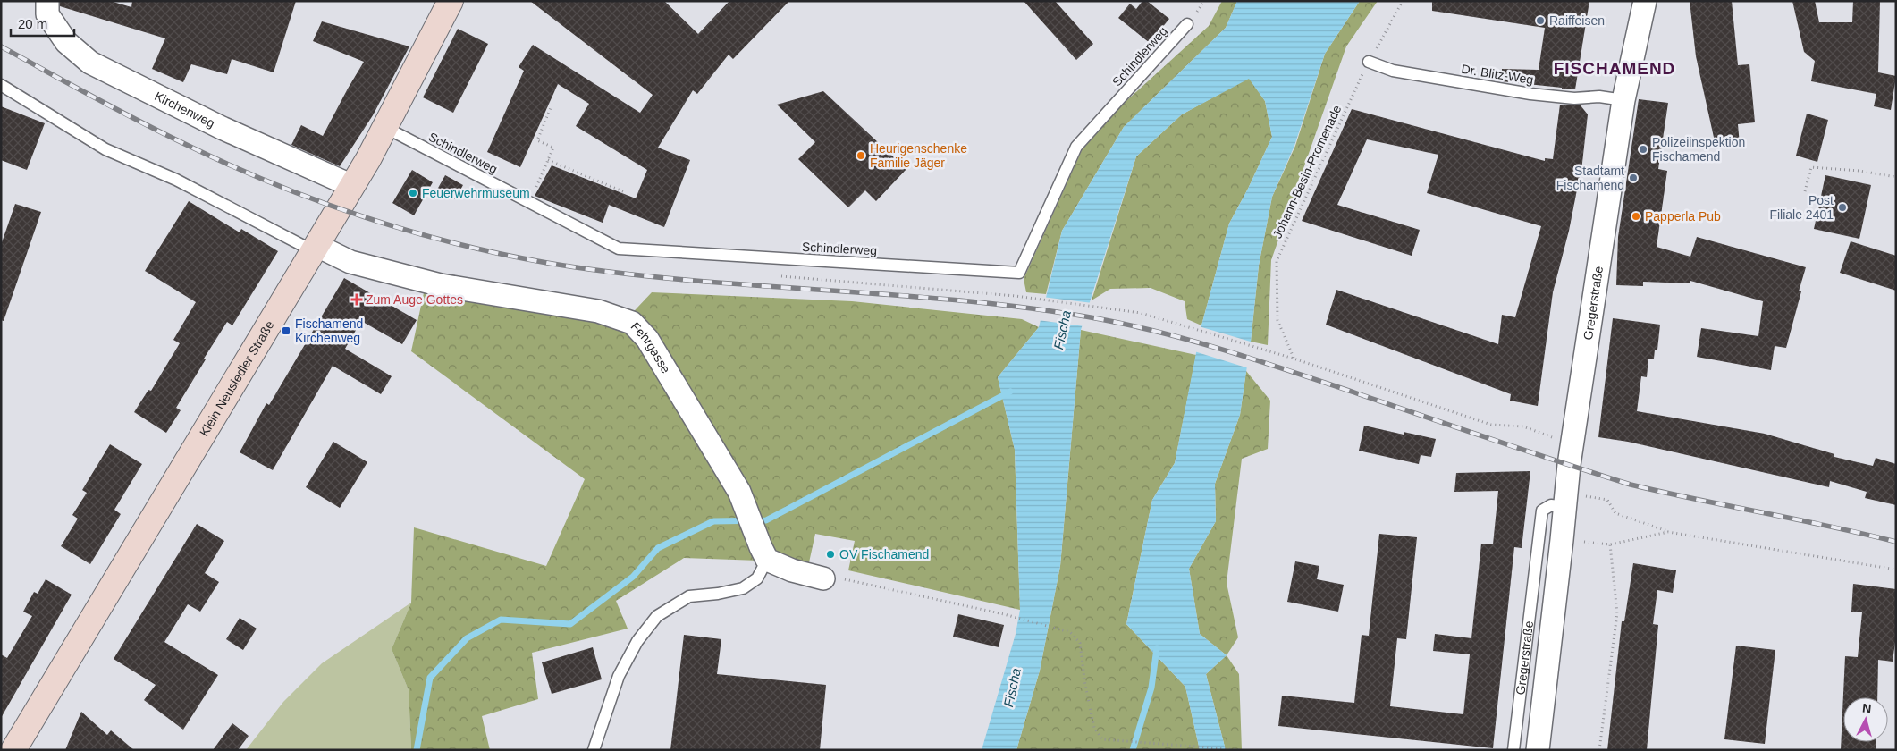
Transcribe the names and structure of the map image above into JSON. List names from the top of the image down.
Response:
{
  "streets": {
    "main road": ["Klein Neusiedler Straße"],
    "street": ["Kirchenweg", "Gregerstraße", "Fehrgasse"],
    "lane": ["Schindlerweg", "Dr. Blitz-Weg"],
    "path": ["Johann-Besin-Promenade"]
  },
  "crossings": [
    ["Schindlerweg", "Klein Neusiedler Straße"],
    ["Dr. Blitz-Weg", "Johann-Besin-Promenade"],
    ["Dr. Blitz-Weg", "Gregerstraße"],
    ["Kirchenweg", "Klein Neusiedler Straße"],
    ["Fehrgasse", "Klein Neusiedler Straße"]
  ],
  "districts": ["FISCHAMEND"],
  "water": ["Fischa"],
  "places": {
    "other": [
      "Raiffeisen",
      "Polizeiinspektion Fischamend",
      "Heurigenschenke Familie Jäger",
      "Stadtamt Fischamend",
      "Feuerwehrmuseum",
      "Post Filiale 2401",
      "Papperla Pub",
      "OV Fischamend"
    ],
    "health": ["Zum Auge Gottes"],
    "transit": ["Fischamend Kirchenweg"]
  },
  "scale_bar": "20 m",
  "north": "top"
}
